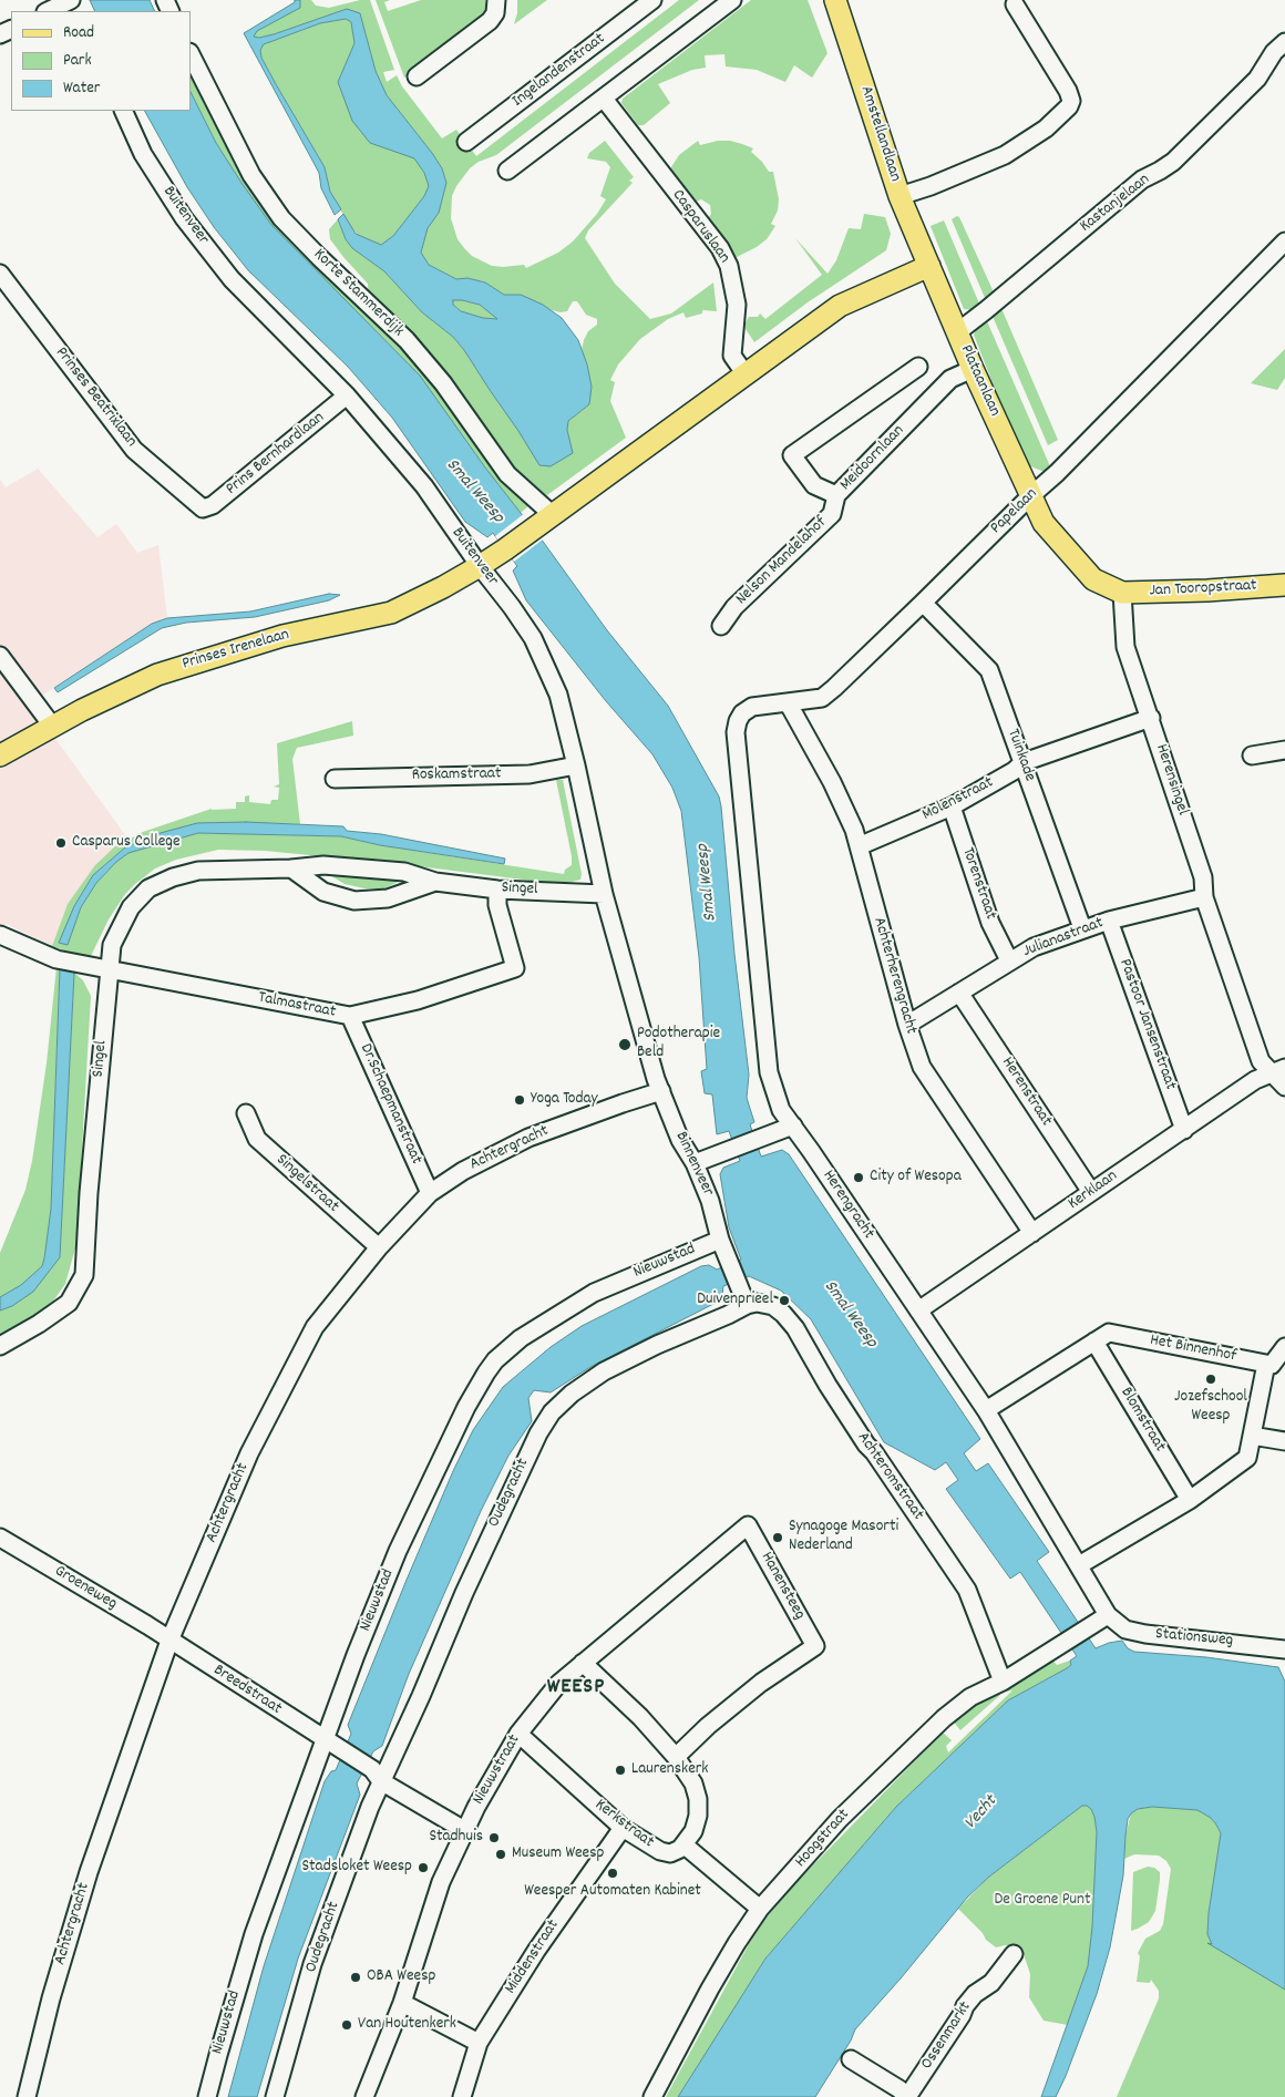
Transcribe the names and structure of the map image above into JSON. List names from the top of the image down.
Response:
{
  "streets": {
    "main road": [
      "Amstellandlaan",
      "Plataanlaan",
      "Jan Tooropstraat",
      "Prinses Irenelaan"
    ],
    "street": [
      "Ingelandenstraat",
      "Kastanjelaan",
      "Buitenveer",
      "Casparuslaan",
      "Korte Stammerdijk",
      "Prinses Beatrixlaan",
      "Prins Bernhardlaan",
      "Meidoornlaan",
      "Papelaan",
      "Nelson Mandelahof",
      "Tuinkade",
      "Roskamstraat",
      "Herensingel",
      "Molenstraat",
      "Torenstraat",
      "Singel",
      "Julianastraat",
      "Achterherengracht",
      "Talmastraat",
      "Pastoor Jansenstraat",
      "Herenstraat",
      "Dr.Schaepmanstraat",
      "Achtergracht",
      "Binnenveer",
      "Singelstraat",
      "Kerklaan",
      "Herengracht",
      "Nieuwstad",
      "Het Binnenhof",
      "Blomstraat",
      "Achteromstraat",
      "Oudegracht",
      "Hanensteeg",
      "Groeneweg",
      "Stationsweg",
      "Breedstraat",
      "Nieuwstraat",
      "Kerkstraat",
      "Hoogstraat",
      "Middenstraat",
      "Ossenmarkt"
    ]
  },
  "crossings": [
    ["Amstellandlaan", "Plataanlaan"],
    ["Kastanjelaan", "Plataanlaan"],
    ["Buitenveer", "Prins Bernhardlaan"],
    ["Buitenveer", "Prinses Irenelaan"],
    ["Buitenveer", "Roskamstraat"],
    ["Buitenveer", "Singel"],
    ["Buitenveer", "Achtergracht"],
    ["Buitenveer", "Binnenveer"],
    ["Plataanlaan", "Meidoornlaan"],
    ["Plataanlaan", "Papelaan"],
    ["Prinses Beatrixlaan", "Prins Bernhardlaan"],
    ["Meidoornlaan", "Nelson Mandelahof"],
    ["Papelaan", "Tuinkade"],
    ["Papelaan", "Achterherengracht"],
    ["Papelaan", "Herengracht"],
    ["Jan Tooropstraat", "Herensingel"],
    ["Tuinkade", "Molenstraat"],
    ["Tuinkade", "Julianastraat"],
    ["Herensingel", "Molenstraat"],
    ["Herensingel", "Julianastraat"],
    ["Herensingel", "Kerklaan"],
    ["Molenstraat", "Torenstraat"],
    ["Molenstraat", "Achterherengracht"],
    ["Torenstraat", "Julianastraat"],
    ["Singel", "Talmastraat"],
    ["Julianastraat", "Achterherengracht"],
    ["Julianastraat", "Pastoor Jansenstraat"],
    ["Julianastraat", "Herenstraat"],
    ["Achterherengracht", "Kerklaan"],
    ["Talmastraat", "Dr.Schaepmanstraat"],
    ["Pastoor Jansenstraat", "Kerklaan"],
    ["Herenstraat", "Kerklaan"],
    ["Dr.Schaepmanstraat", "Achtergracht"],
    ["Achtergracht", "Binnenveer"],
    ["Achtergracht", "Singelstraat"],
    ["Achtergracht", "Groeneweg"],
    ["Achtergracht", "Breedstraat"],
    ["Binnenveer", "Nieuwstad"],
    ["Binnenveer", "Achteromstraat"],
    ["Binnenveer", "Oudegracht"],
    ["Kerklaan", "Herengracht"],
    ["Herengracht", "Stationsweg"],
    ["Herengracht", "Hoogstraat"],
    ["Nieuwstad", "Breedstraat"],
    ["Het Binnenhof", "Blomstraat"],
    ["Achteromstraat", "Oudegracht"],
    ["Achteromstraat", "Hoogstraat"],
    ["Hanensteeg", "Nieuwstraat"],
    ["Groeneweg", "Breedstraat"],
    ["Stationsweg", "Hoogstraat"],
    ["Nieuwstraat", "Kerkstraat"],
    ["Kerkstraat", "Middenstraat"]
  ],
  "districts": ["WEESP"],
  "water": ["Smal Weesp", "Vecht"],
  "parks": ["De Groene Punt"],
  "places": [
    "Casparus College",
    "Podotherapie Beld",
    "Yoga Today",
    "City of Wesopa",
    "Duivenprieel",
    "Jozefschool Weesp",
    "Synagoge Masorti Nederland",
    "Laurenskerk",
    "Stadhuis",
    "Museum Weesp",
    "Stadsloket Weesp",
    "Weesper Automaten Kabinet",
    "OBA Weesp",
    "Van Houtenkerk"
  ],
  "legend": ["Road", "Park", "Water"]
}
